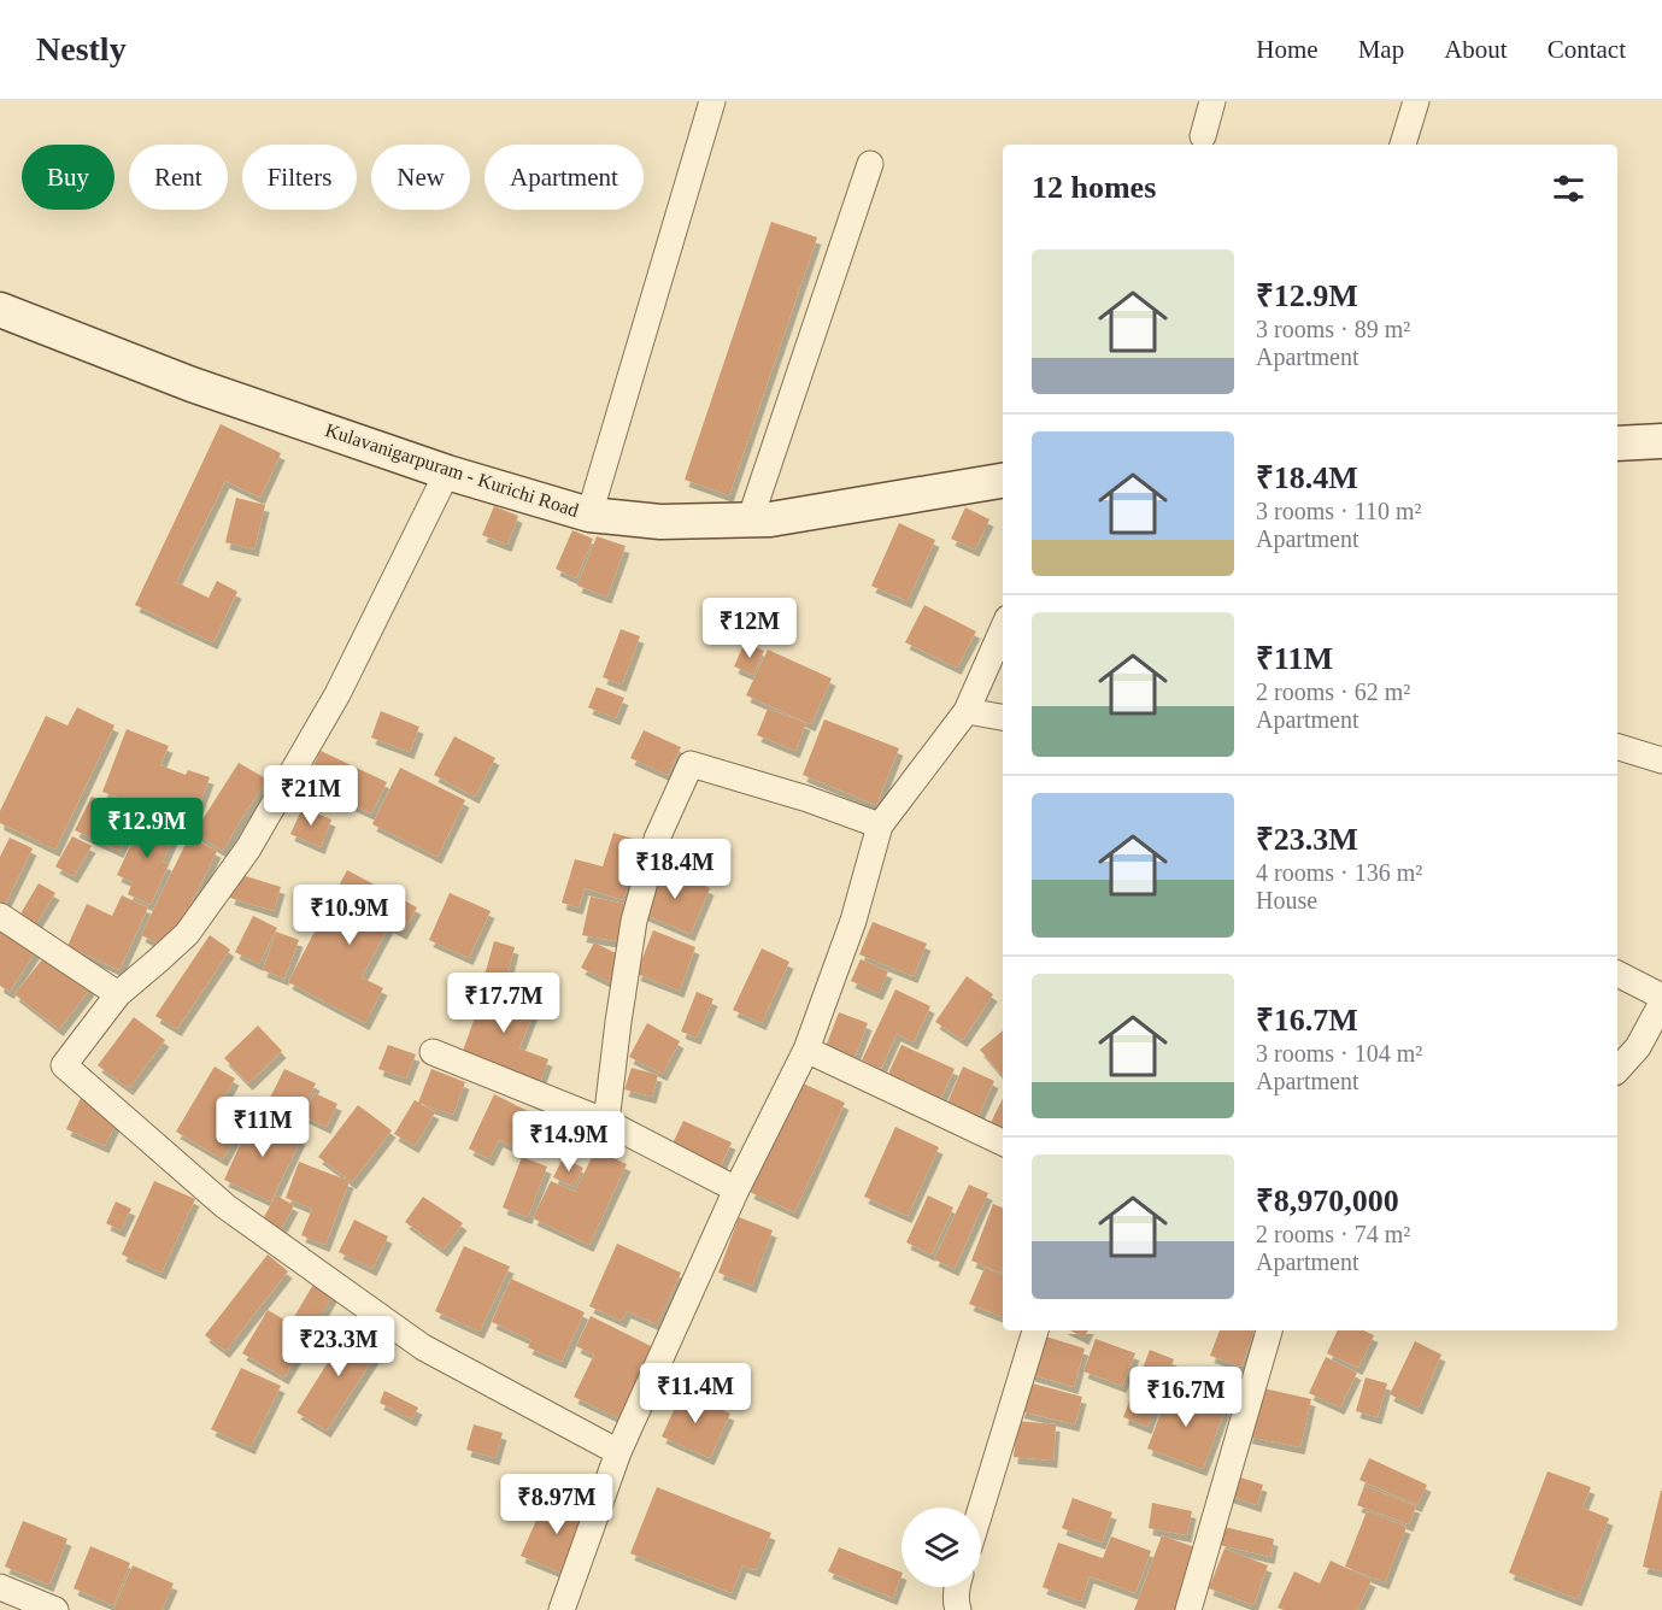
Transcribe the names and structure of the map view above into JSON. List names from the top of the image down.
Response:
{
  "streets": {
    "main road": ["Kulavanigarpuram - Kurichi Road"]
  },
  "page": {
    "header": "Nestly",
    "nav": [
      "Home",
      "Map",
      "About",
      "Contact"
    ],
    "chip": [
      "Buy",
      "Rent",
      "Filters",
      "New",
      "Apartment"
    ],
    "heading": "12 homes",
    "list": [
      {
        "name": "₹12.9M",
        "note": "3 rooms · 89 m² · Apartment"
      },
      {
        "name": "₹18.4M",
        "note": "3 rooms · 110 m² · Apartment"
      },
      {
        "name": "₹11M",
        "note": "2 rooms · 62 m² · Apartment"
      },
      {
        "name": "₹23.3M",
        "note": "4 rooms · 136 m² · House"
      },
      {
        "name": "₹16.7M",
        "note": "3 rooms · 104 m² · Apartment"
      },
      {
        "name": "₹8,970,000",
        "note": "2 rooms · 74 m² · Apartment"
      }
    ],
    "price": [
      "₹12M",
      "₹21M",
      "₹12.9M",
      "₹18.4M",
      "₹10.9M",
      "₹17.7M",
      "₹11M",
      "₹14.9M",
      "₹23.3M",
      "₹11.4M",
      "₹16.7M",
      "₹8.97M"
    ]
  }
}
